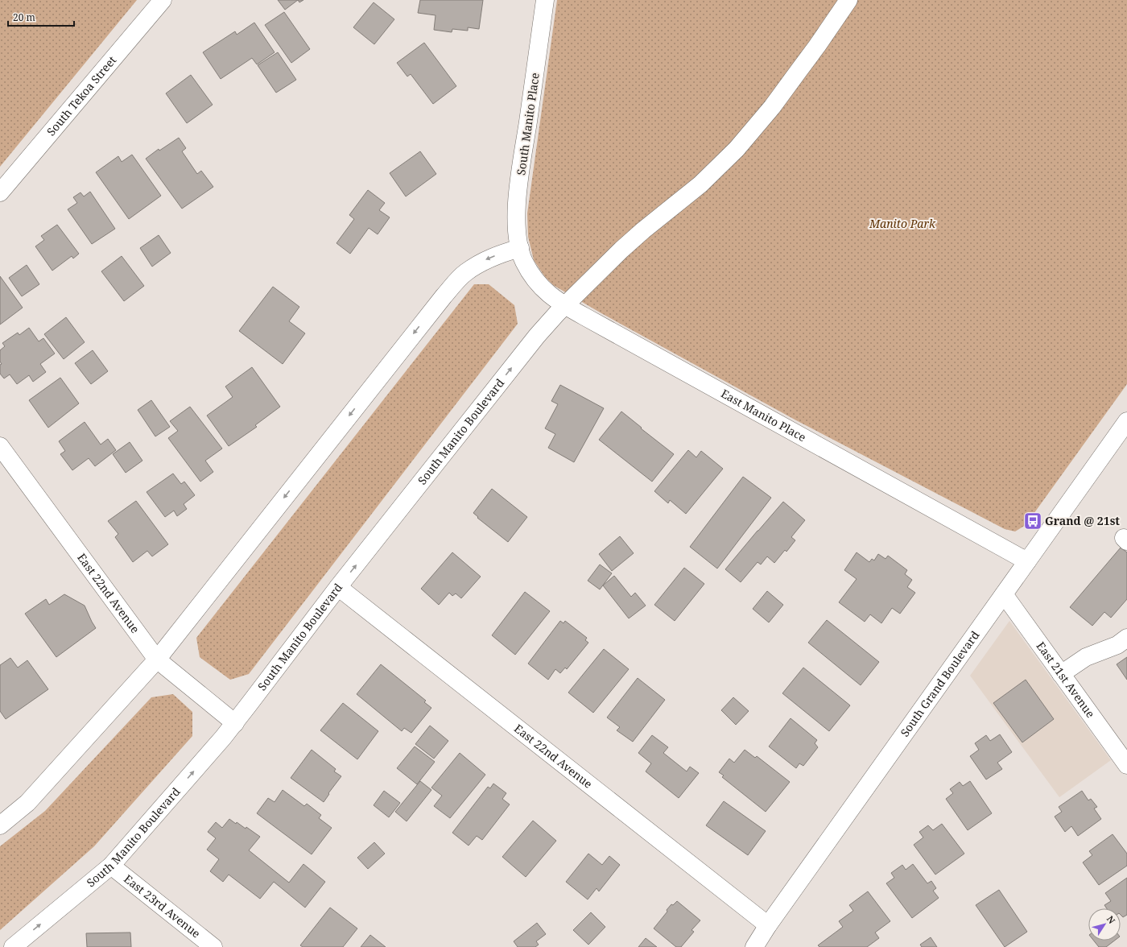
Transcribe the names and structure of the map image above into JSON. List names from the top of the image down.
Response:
{
  "streets": {
    "street": [
      "South Tekoa Street",
      "South Manito Place",
      "East Manito Place",
      "South Manito Boulevard",
      "East 22nd Avenue",
      "East 21st Avenue",
      "South Grand Boulevard",
      "East 23rd Avenue"
    ]
  },
  "crossings": [
    ["South Manito Place", "East Manito Place"],
    ["East Manito Place", "South Manito Boulevard"],
    ["East Manito Place", "South Grand Boulevard"],
    ["South Manito Boulevard", "East 22nd Avenue"],
    ["South Manito Boulevard", "East 23rd Avenue"],
    ["East 22nd Avenue", "South Grand Boulevard"],
    ["East 21st Avenue", "South Grand Boulevard"]
  ],
  "parks": ["Manito Park"],
  "places": {
    "bus stop": ["Grand @ 21st"]
  },
  "scale_bar": "20 m",
  "north": "top right"
}
